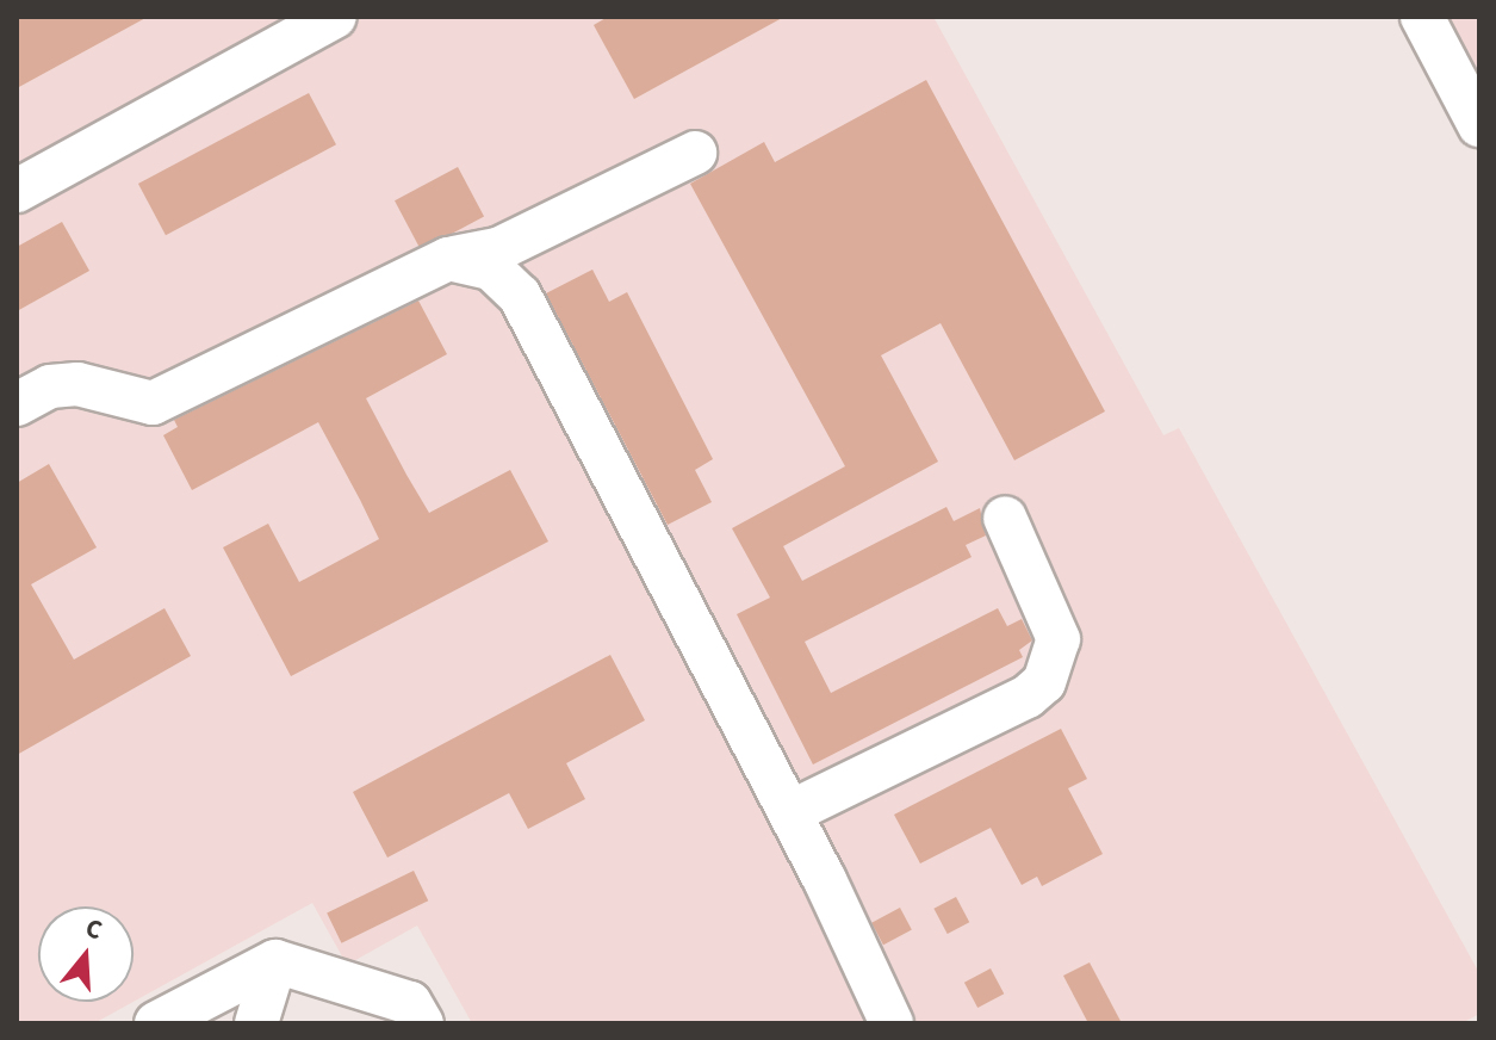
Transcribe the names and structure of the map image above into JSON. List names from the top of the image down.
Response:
{
  "north": "top"
}
